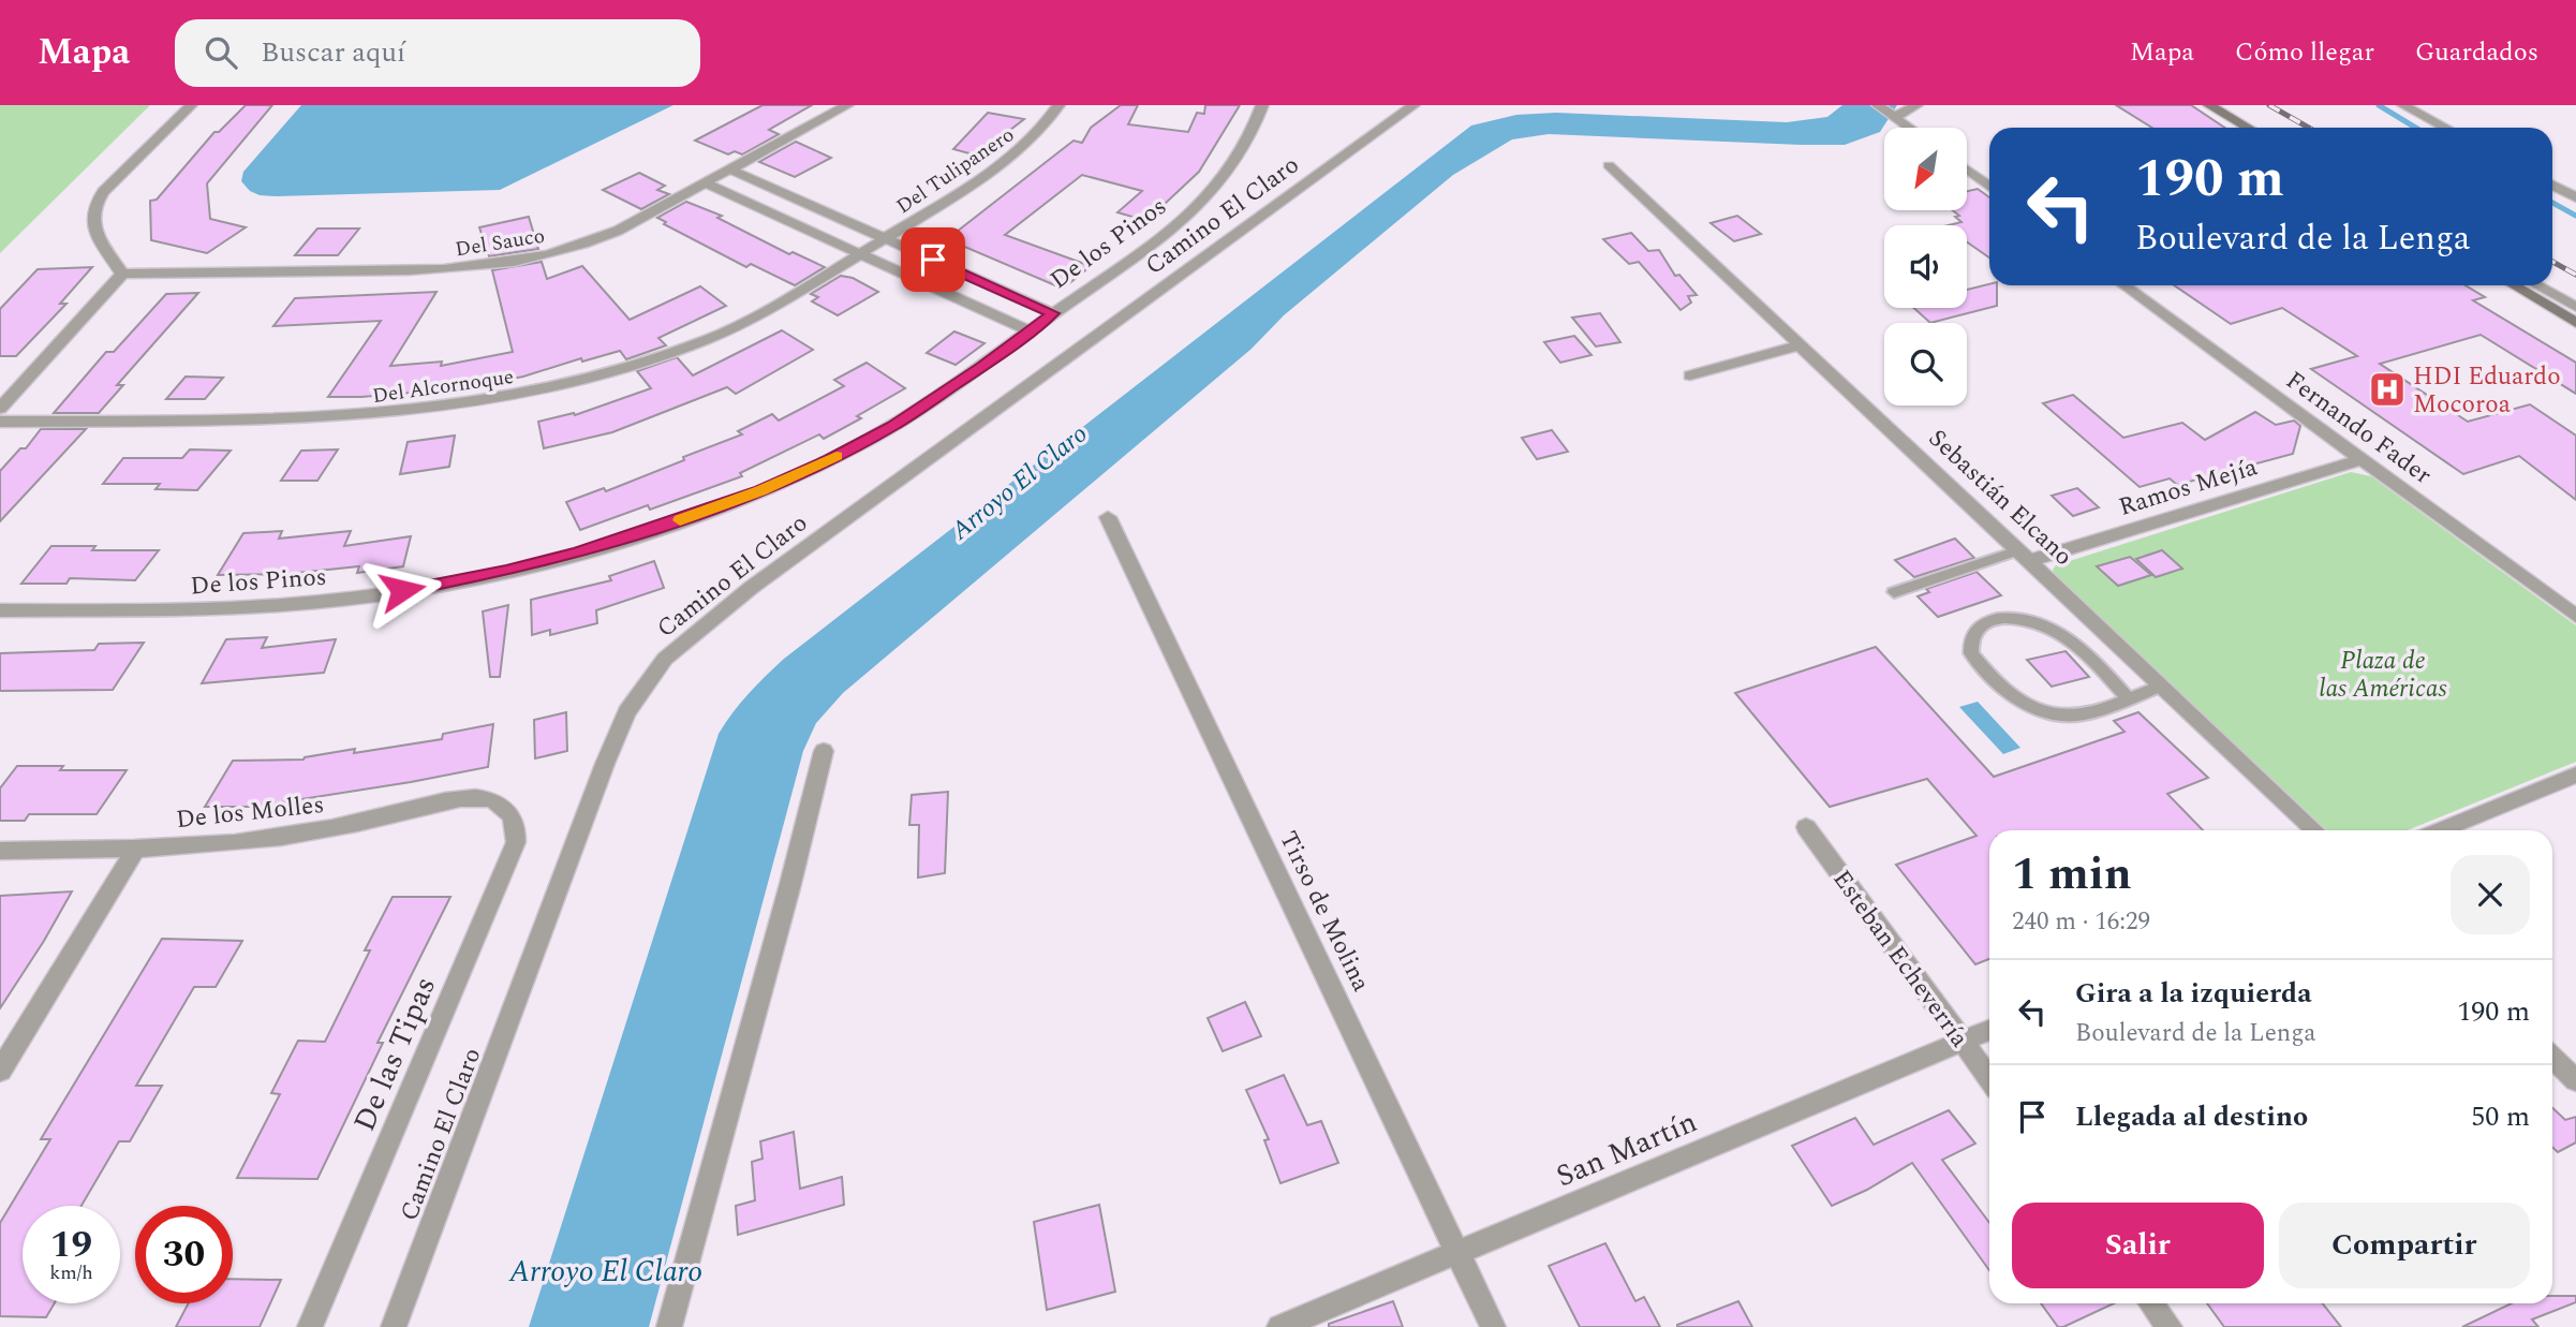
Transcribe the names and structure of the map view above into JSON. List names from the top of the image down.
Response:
{
  "streets": {
    "street": [
      "Del Tulipanero",
      "Camino El Claro",
      "Del Sauco",
      "De los Pinos",
      "Del Alcornoque",
      "Fernando Fader",
      "Ramos Mejía",
      "Sebastián Elcano",
      "De los Molles",
      "Tirso de Molina",
      "Esteban Echeverría",
      "De las Tipas",
      "San Martín"
    ]
  },
  "crossings": [
    ["Del Tulipanero", "Del Alcornoque"],
    ["Fernando Fader", "Ramos Mejía"],
    ["Ramos Mejía", "Sebastián Elcano"],
    ["De los Molles", "De las Tipas"],
    ["Tirso de Molina", "San Martín"],
    ["Esteban Echeverría", "San Martín"]
  ],
  "water": ["Arroyo El Claro"],
  "parks": ["Plaza de las Américas"],
  "places": {
    "hospital": ["HDI Eduardo Mocoroa"]
  },
  "north": "bottom left",
  "page": {
    "header": "Mapa",
    "search": "Buscar aquí",
    "nav": ["Mapa", "Cómo llegar", "Guardados"],
    "turn": ["190 m", "Boulevard de la Lenga"],
    "heading": ["1 min", "240 m · 16:29"],
    "list": [
      {
        "name": "Gira a la izquierda",
        "note": "Boulevard de la Lenga",
        "value": "190 m"
      },
      {
        "name": "Llegada al destino",
        "value": "50 m"
      }
    ],
    "buttons": ["Salir", "Compartir"],
    "speed": "19 km/h",
    "limit": "30"
  }
}
